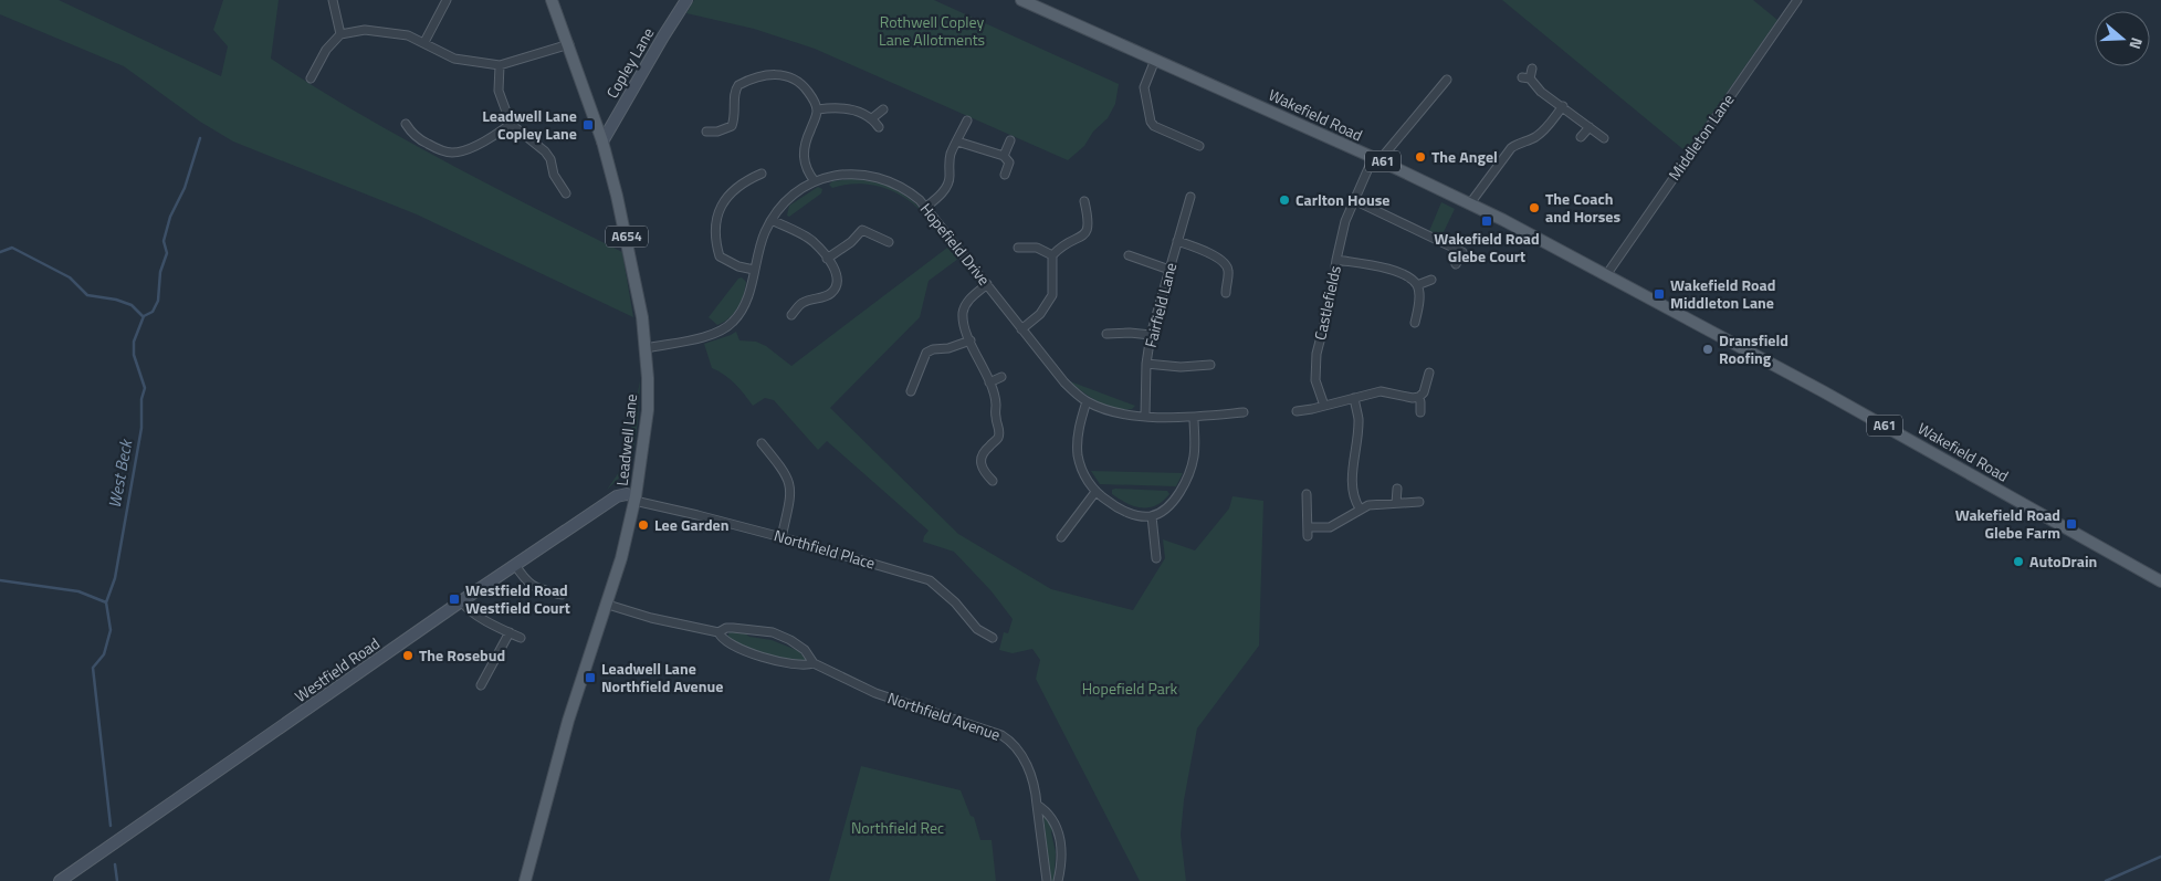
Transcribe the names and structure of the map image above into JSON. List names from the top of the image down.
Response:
{
  "streets": {
    "main road": [
      "Wakefield Road",
      "A61",
      "A654",
      "Leadwell Lane"
    ],
    "street": [
      "Copley Lane",
      "Middleton Lane",
      "Hopefield Drive",
      "Castlefields",
      "Fairfield Lane",
      "Northfield Place",
      "Westfield Road",
      "Northfield Avenue"
    ]
  },
  "crossings": [
    ["Copley Lane", "Leadwell Lane"],
    ["Wakefield Road", "Middleton Lane"],
    ["Wakefield Road", "A61"],
    ["Wakefield Road", "Castlefields"],
    ["Hopefield Drive", "Fairfield Lane"],
    ["Hopefield Drive", "Leadwell Lane"],
    ["Leadwell Lane", "Northfield Place"],
    ["Leadwell Lane", "Westfield Road"],
    ["Leadwell Lane", "Northfield Avenue"],
    ["Northfield Place", "Westfield Road"]
  ],
  "water": ["West Beck"],
  "parks": ["Rothwell Copley Lane Allotments", "Hopefield Park", "Northfield Rec"],
  "places": {
    "transit": [
      "Leadwell Lane Copley Lane",
      "Wakefield Road Glebe Court",
      "Wakefield Road Middleton Lane",
      "Wakefield Road Glebe Farm",
      "Westfield Road Westfield Court",
      "Leadwell Lane Northfield Avenue"
    ],
    "other": [
      "The Angel",
      "Carlton House",
      "The Coach and Horses",
      "Dransfield Roofing",
      "Lee Garden",
      "AutoDrain",
      "The Rosebud"
    ]
  },
  "north": "right"
}
